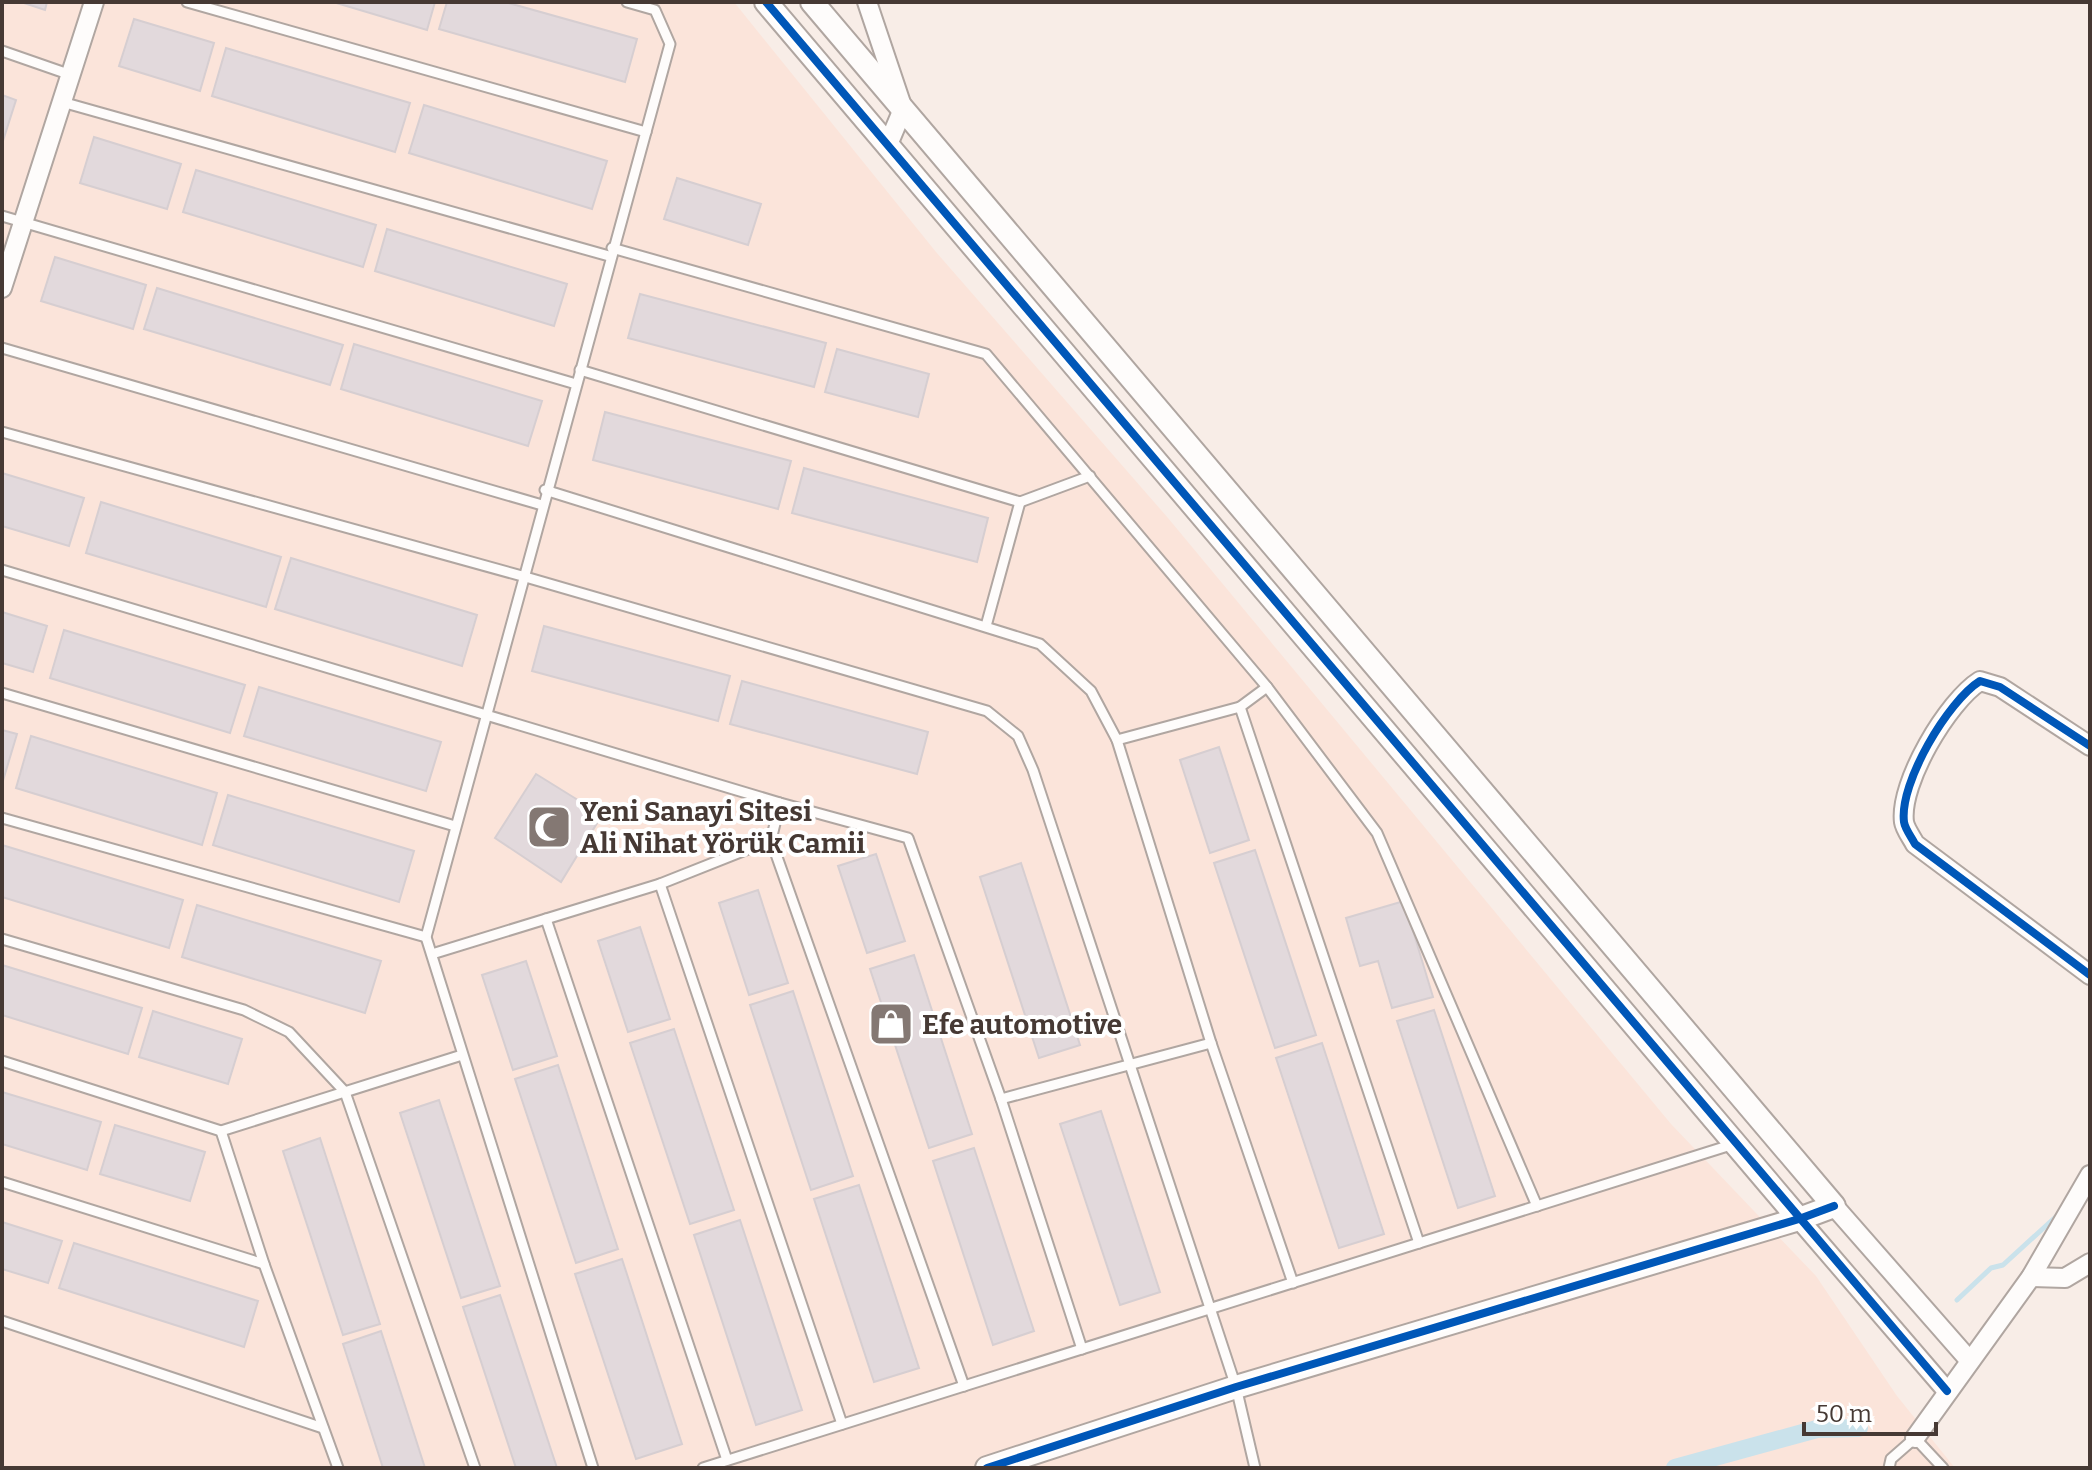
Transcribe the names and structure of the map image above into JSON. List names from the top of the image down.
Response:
{
  "places": {
    "mosque": ["Yeni Sanayi Sitesi Ali Nihat Yörük Camii"],
    "shop": ["Efe automotive"]
  },
  "scale_bar": "50 m"
}
